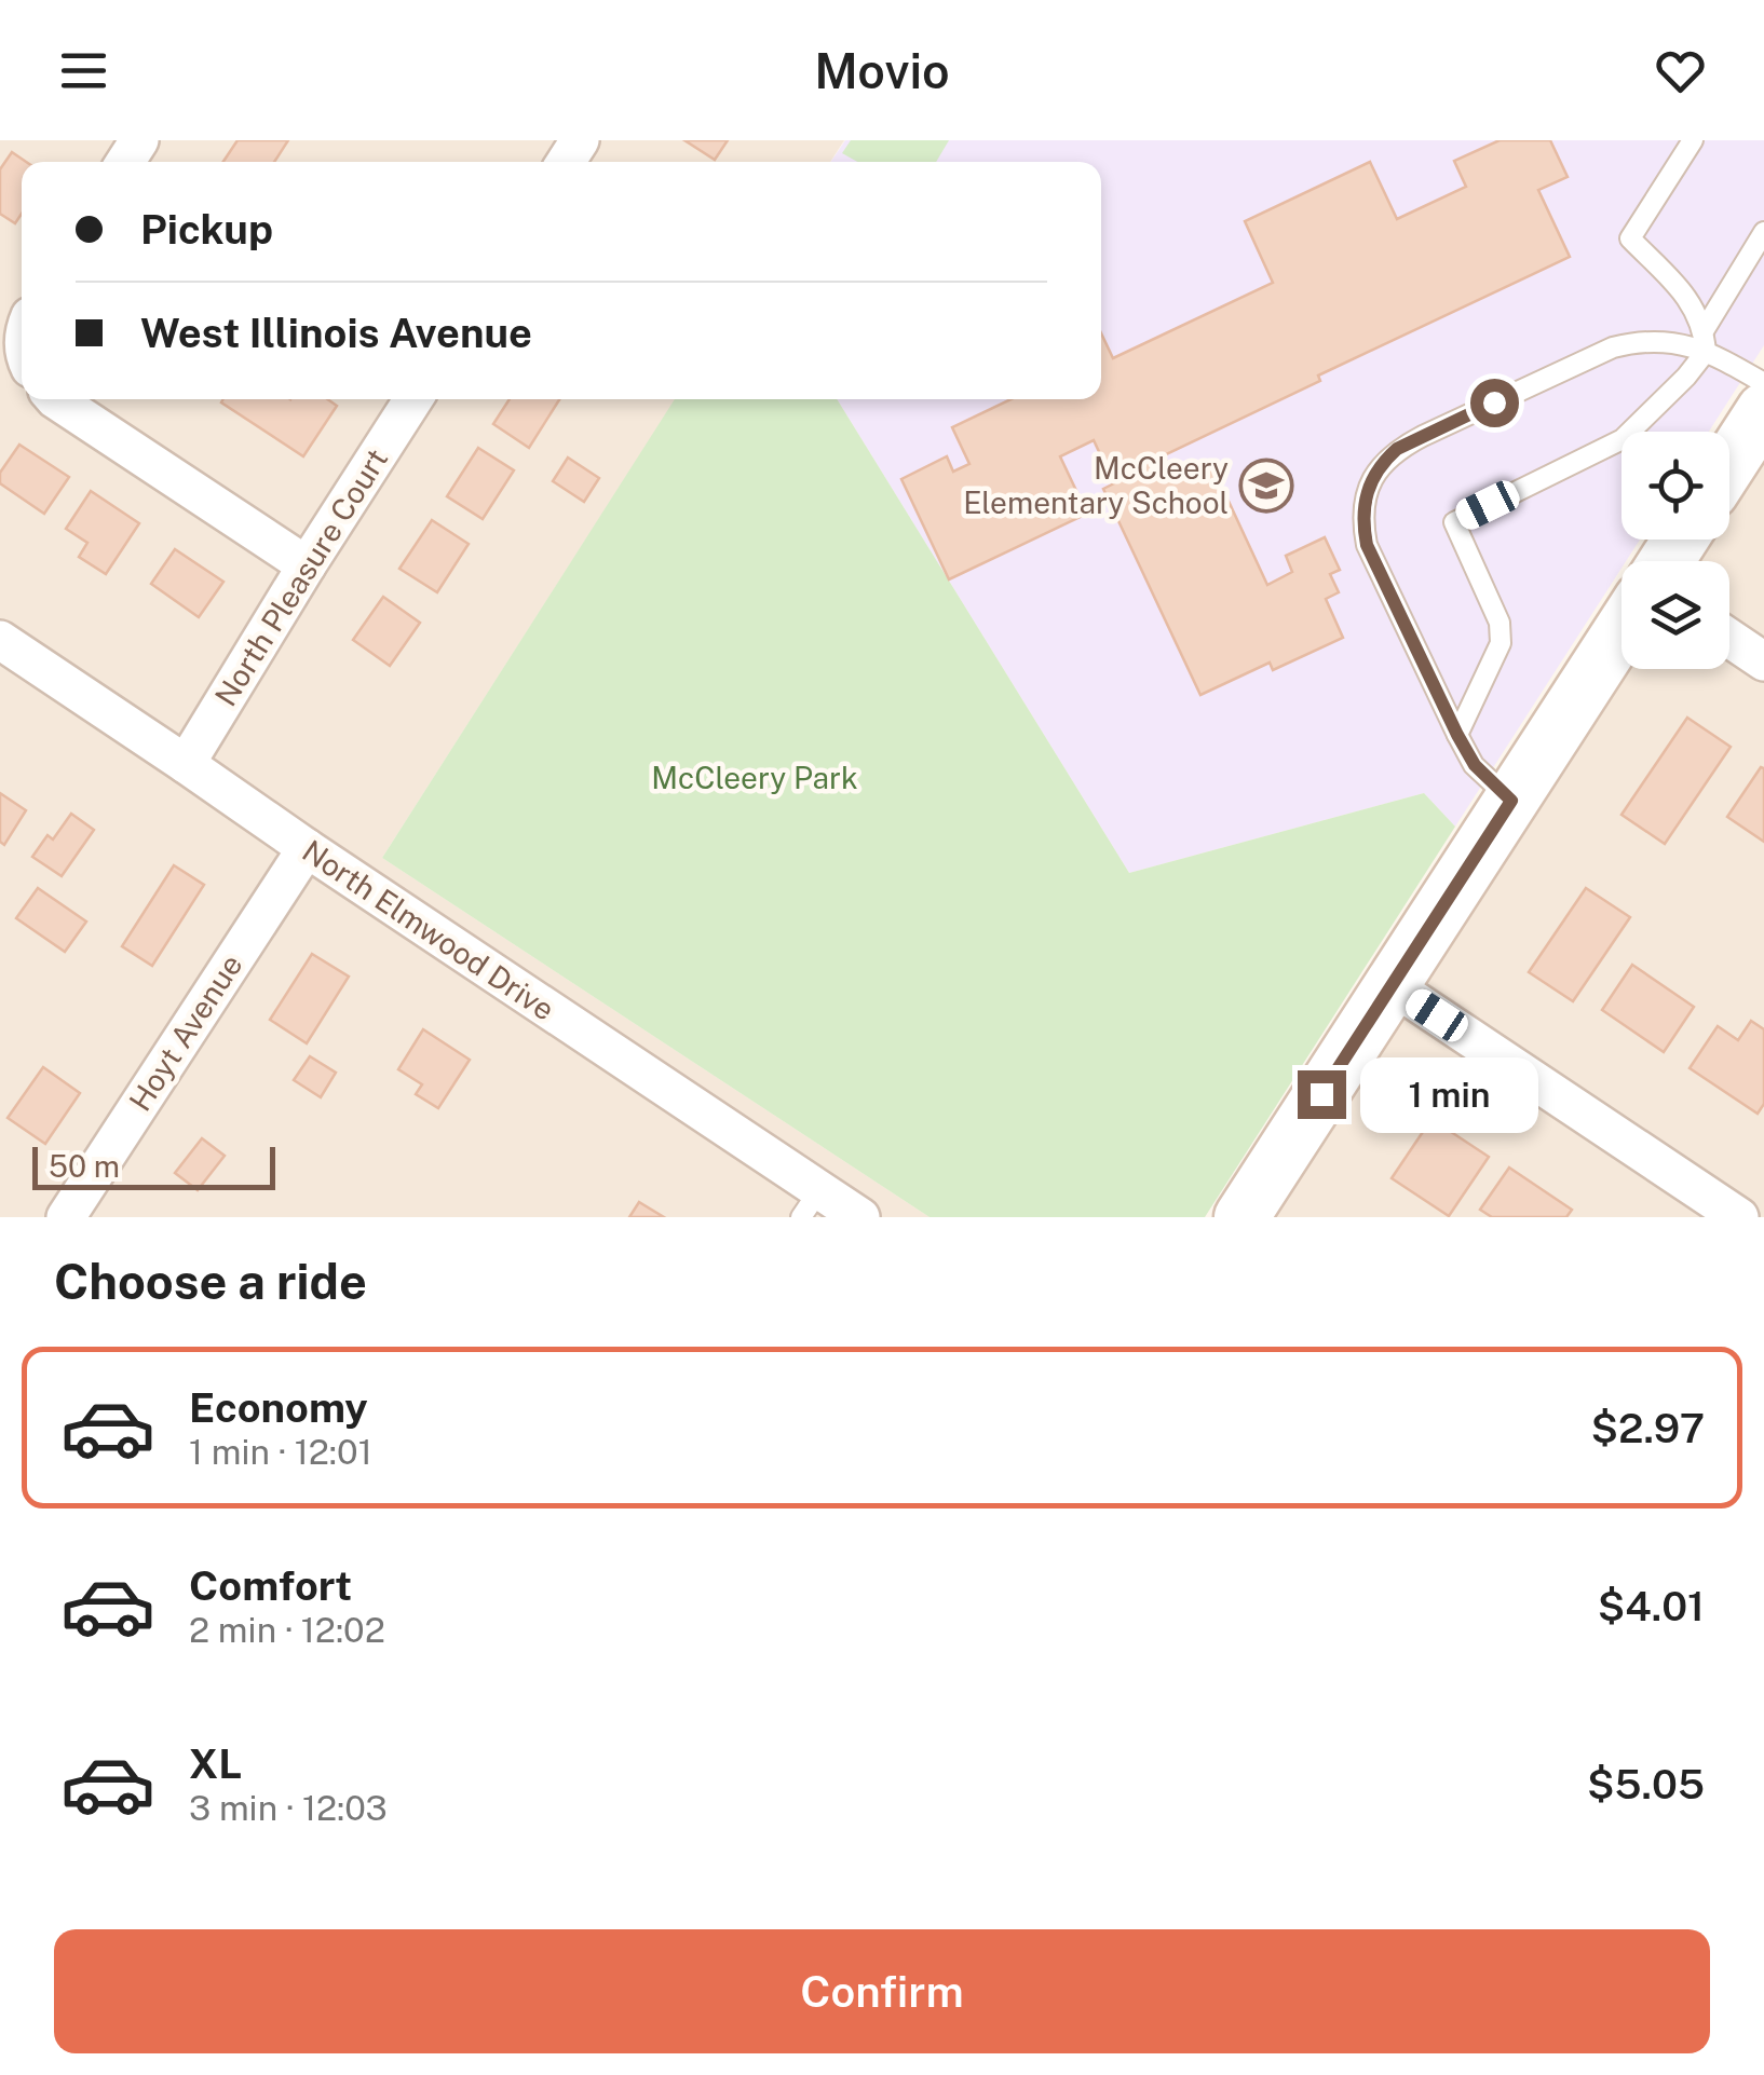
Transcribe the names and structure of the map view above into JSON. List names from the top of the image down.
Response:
{
  "streets": {
    "street": ["North Pleasure Court", "North Elmwood Drive", "Hoyt Avenue"]
  },
  "crossings": [
    ["North Pleasure Court", "North Elmwood Drive"],
    ["North Elmwood Drive", "Hoyt Avenue"]
  ],
  "parks": ["McCleery Park"],
  "places": {
    "school or university": ["McCleery Elementary School"]
  },
  "scale_bar": "50 m",
  "page": {
    "header": "Movio",
    "banner": ["Pickup", "West Illinois Avenue"],
    "bubble": "1 min",
    "scale": "50 m",
    "heading": "Choose a ride",
    "list": [
      {
        "name": "Economy",
        "note": "1 min · 12:01",
        "value": "$2.97"
      },
      {
        "name": "Comfort",
        "note": "2 min · 12:02",
        "value": "$4.01"
      },
      {
        "name": "XL",
        "note": "3 min · 12:03",
        "value": "$5.05"
      }
    ],
    "buttons": "Confirm"
  }
}
